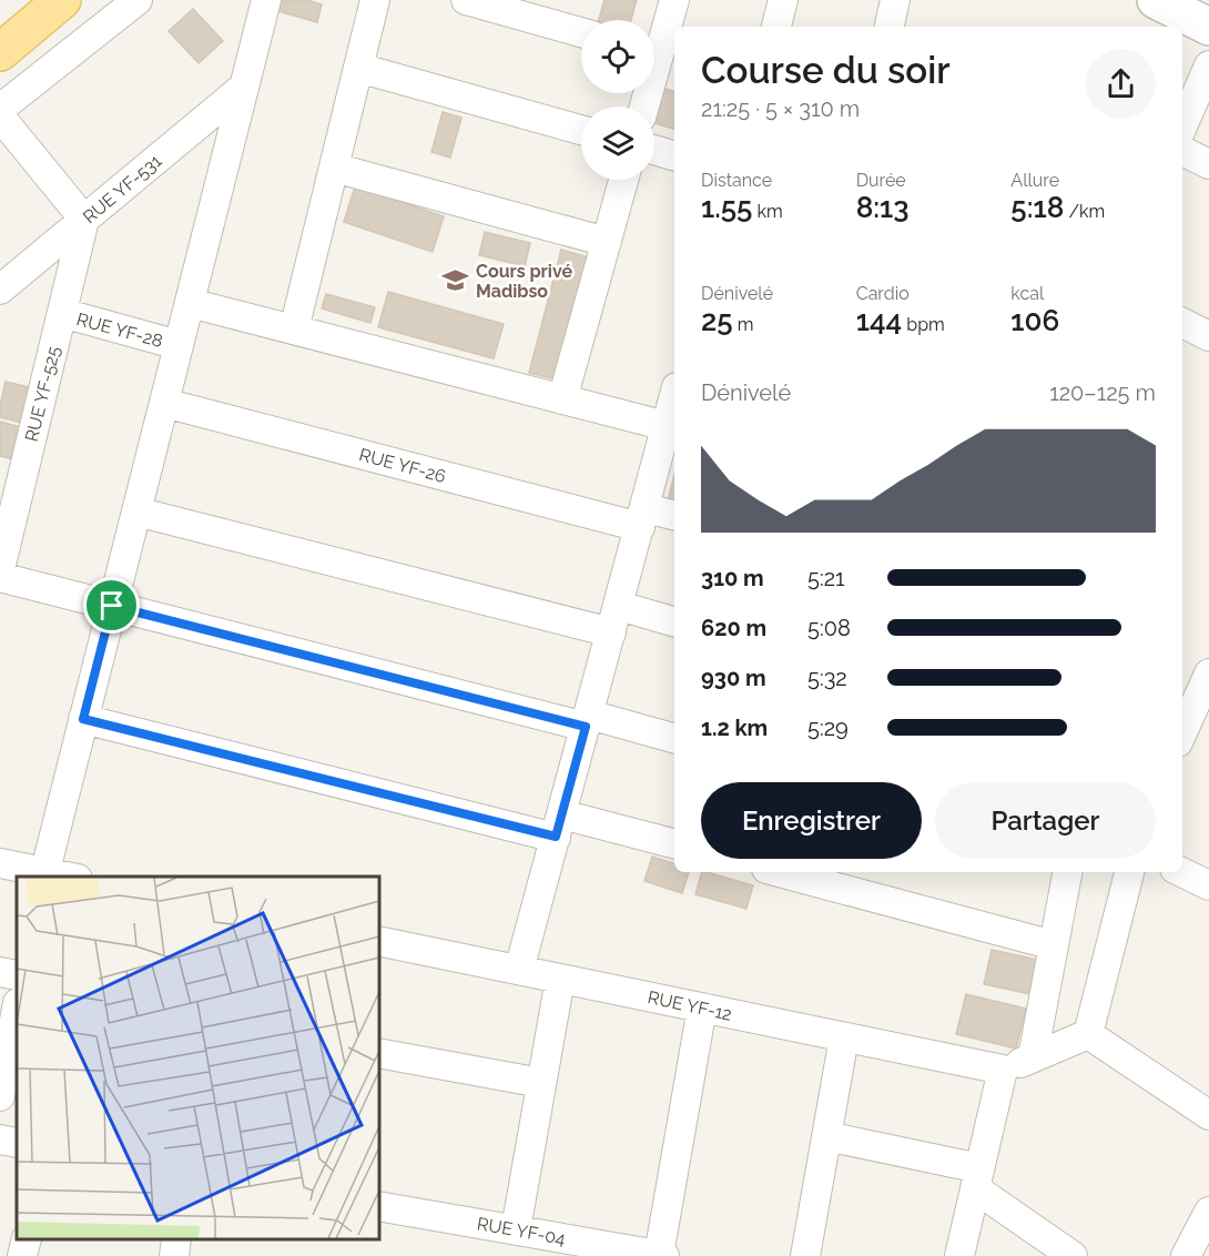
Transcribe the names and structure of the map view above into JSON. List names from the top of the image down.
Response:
{
  "streets": {
    "street": [
      "RUE YF-531",
      "RUE YF-28",
      "RUE YF-525",
      "RUE YF-26",
      "RUE YF-12",
      "RUE YF-04"
    ]
  },
  "crossings": [
    ["RUE YF-531", "RUE YF-525"],
    ["RUE YF-28", "RUE YF-525"]
  ],
  "places": {
    "school or university": ["Cours privé Madibso"]
  },
  "page": {
    "heading": ["Course du soir", "21:25 · 5 × 310 m"],
    "stats": [
      ["Distance", "1.55 km"],
      ["Durée", "8:13"],
      ["Allure", "5:18 /km"],
      ["Dénivelé", "25 m"],
      ["Cardio", "144 bpm"],
      ["kcal", "106"]
    ],
    "chart": ["Dénivelé", "120–125 m"],
    "list": [
      {
        "name": "310 m",
        "note": "5:21"
      },
      {
        "name": "620 m",
        "note": "5:08"
      },
      {
        "name": "930 m",
        "note": "5:32"
      },
      {
        "name": "1.2 km",
        "note": "5:29"
      }
    ],
    "buttons": ["Enregistrer", "Partager"]
  }
}
